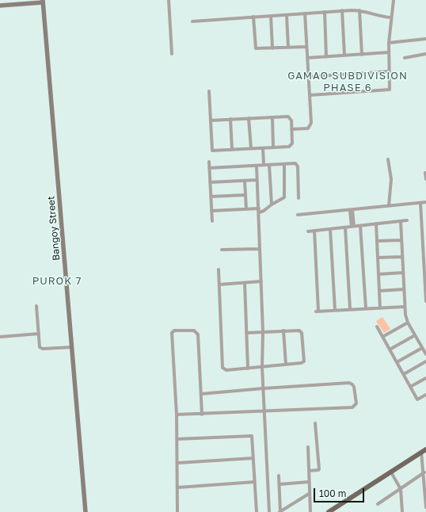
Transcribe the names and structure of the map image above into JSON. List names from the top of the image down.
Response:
{
  "streets": {
    "main road": ["Bangoy Street"]
  },
  "districts": ["GAMAO SUBDIVISION PHASE 6", "PUROK 7"],
  "scale_bar": "100 m"
}
